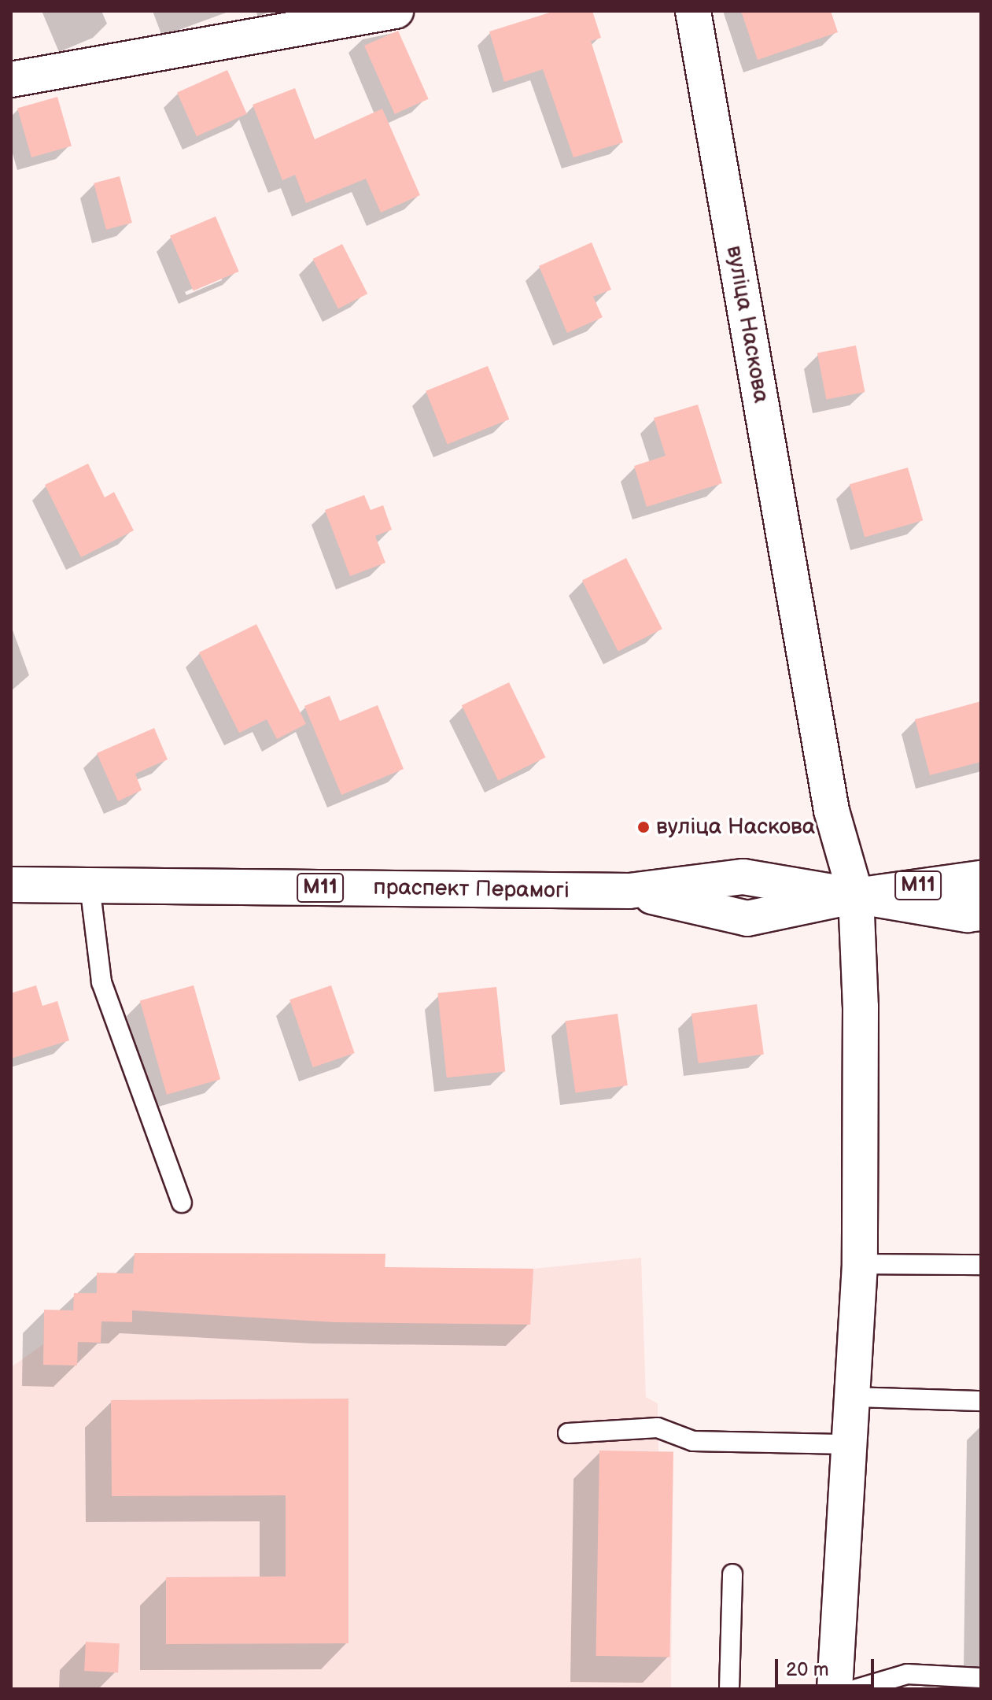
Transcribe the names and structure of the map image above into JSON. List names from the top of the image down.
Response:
{
  "streets": {
    "street": ["вуліца Наскова", "М11", "праспект Перамогі"]
  },
  "crossings": [
    ["вуліца Наскова", "праспект Перамогі"]
  ],
  "places": ["вуліца Наскова"],
  "scale_bar": "20 m"
}
